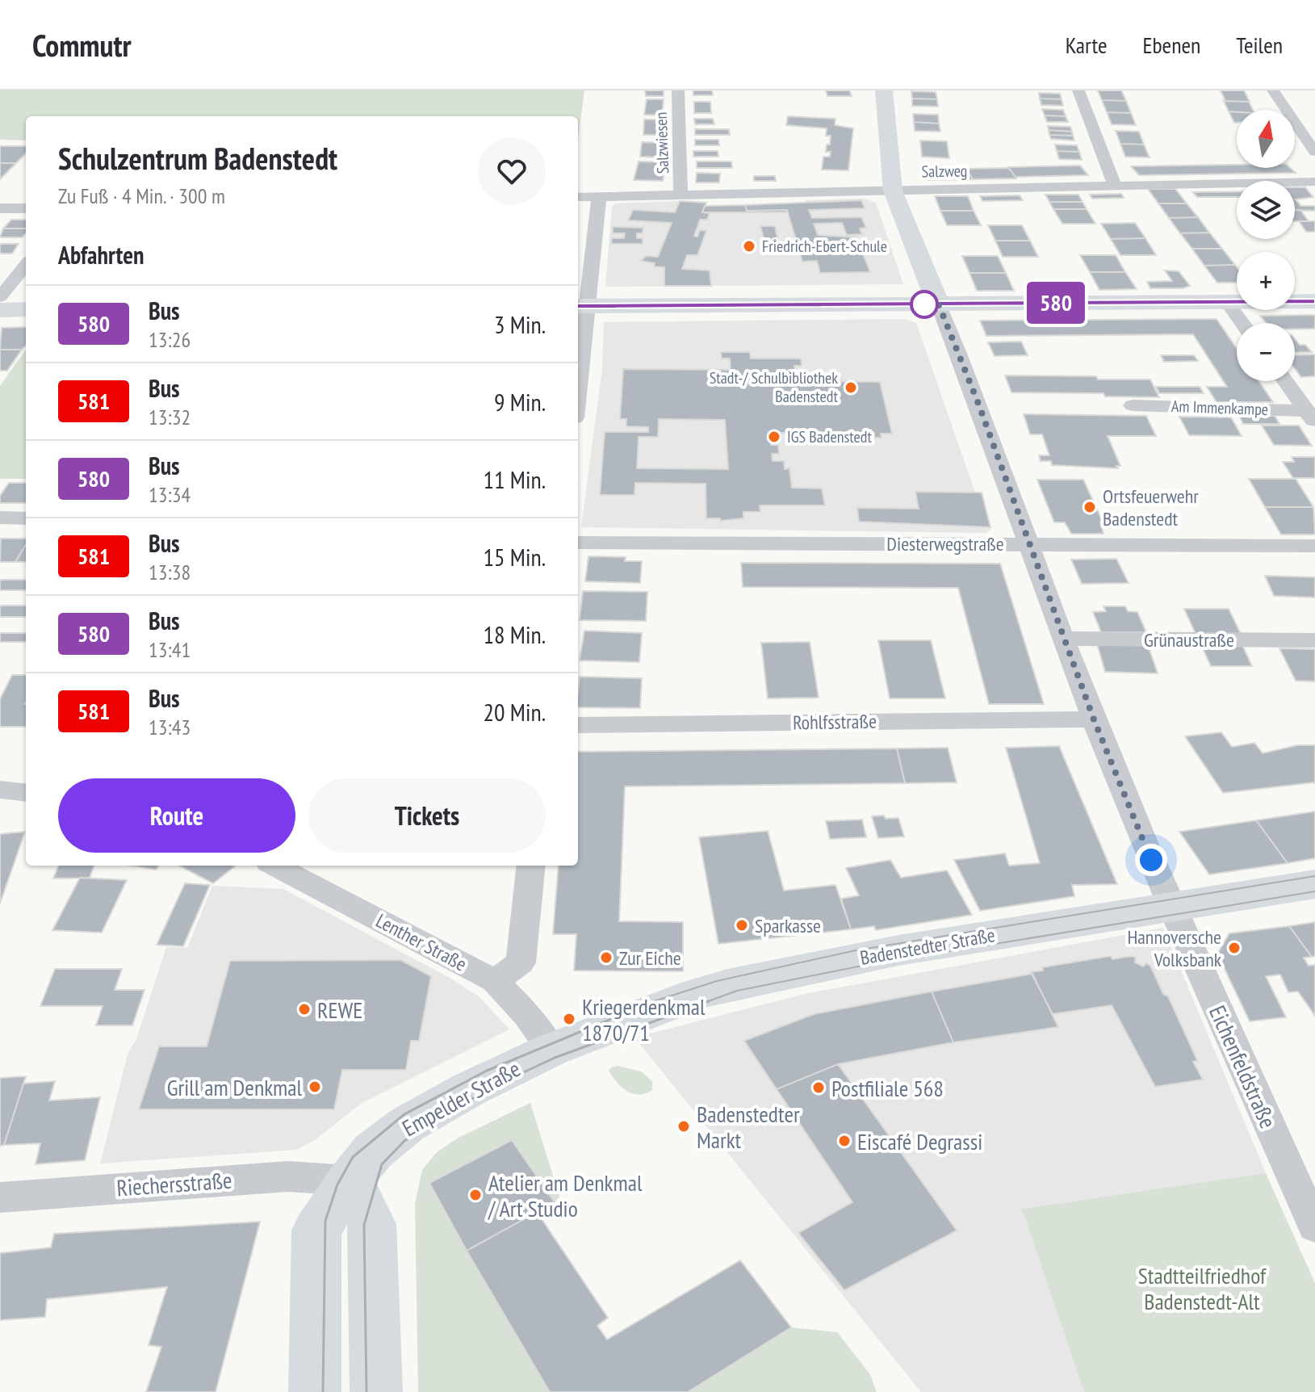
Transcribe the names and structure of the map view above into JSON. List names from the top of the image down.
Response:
{
  "streets": {
    "street": [
      "Salzwiesen",
      "Salzweg",
      "Am Immenkampe",
      "Diesterwegstraße",
      "Grünaustraße",
      "Rohlfsstraße",
      "Lenther Straße",
      "Badenstedter Straße",
      "Eichenfeldstraße",
      "Empelder Straße",
      "Riechersstraße"
    ]
  },
  "crossings": [
    ["Salzwiesen", "Salzweg"],
    ["Diesterwegstraße", "Eichenfeldstraße"],
    ["Grünaustraße", "Eichenfeldstraße"],
    ["Rohlfsstraße", "Eichenfeldstraße"],
    ["Lenther Straße", "Badenstedter Straße"],
    ["Lenther Straße", "Empelder Straße"],
    ["Badenstedter Straße", "Eichenfeldstraße"],
    ["Badenstedter Straße", "Empelder Straße"],
    ["Empelder Straße", "Riechersstraße"]
  ],
  "parks": ["Stadtteilfriedhof Badenstedt-Alt"],
  "places": [
    "Friedrich-Ebert-Schule",
    "Stadt-/ Schulbibliothek Badenstedt",
    "IGS Badenstedt",
    "Ortsfeuerwehr Badenstedt",
    "Sparkasse",
    "Hannoversche Volksbank",
    "Zur Eiche",
    "REWE",
    "Kriegerdenkmal 1870/71",
    "Grill am Denkmal",
    "Postfiliale 568",
    "Badenstedter Markt",
    "Eiscafé Degrassi",
    "Atelier am Denkmal / Art Studio"
  ],
  "lines": ["bus line 580"],
  "north": "top",
  "page": {
    "header": "Commutr",
    "nav": ["Karte", "Ebenen", "Teilen"],
    "on_map": "580",
    "map_buttons": ["+", "−"],
    "heading": [
      ["Schulzentrum Badenstedt", "Zu Fuß · 4 Min. · 300 m"],
      "Abfahrten"
    ],
    "list": [
      {
        "mark": "580",
        "name": "Bus",
        "note": "13:26",
        "value": "3 Min."
      },
      {
        "mark": "581",
        "name": "Bus",
        "note": "13:32",
        "value": "9 Min."
      },
      {
        "mark": "580",
        "name": "Bus",
        "note": "13:34",
        "value": "11 Min."
      },
      {
        "mark": "581",
        "name": "Bus",
        "note": "13:38",
        "value": "15 Min."
      },
      {
        "mark": "580",
        "name": "Bus",
        "note": "13:41",
        "value": "18 Min."
      },
      {
        "mark": "581",
        "name": "Bus",
        "note": "13:43",
        "value": "20 Min."
      }
    ],
    "buttons": ["Route", "Tickets"]
  }
}
